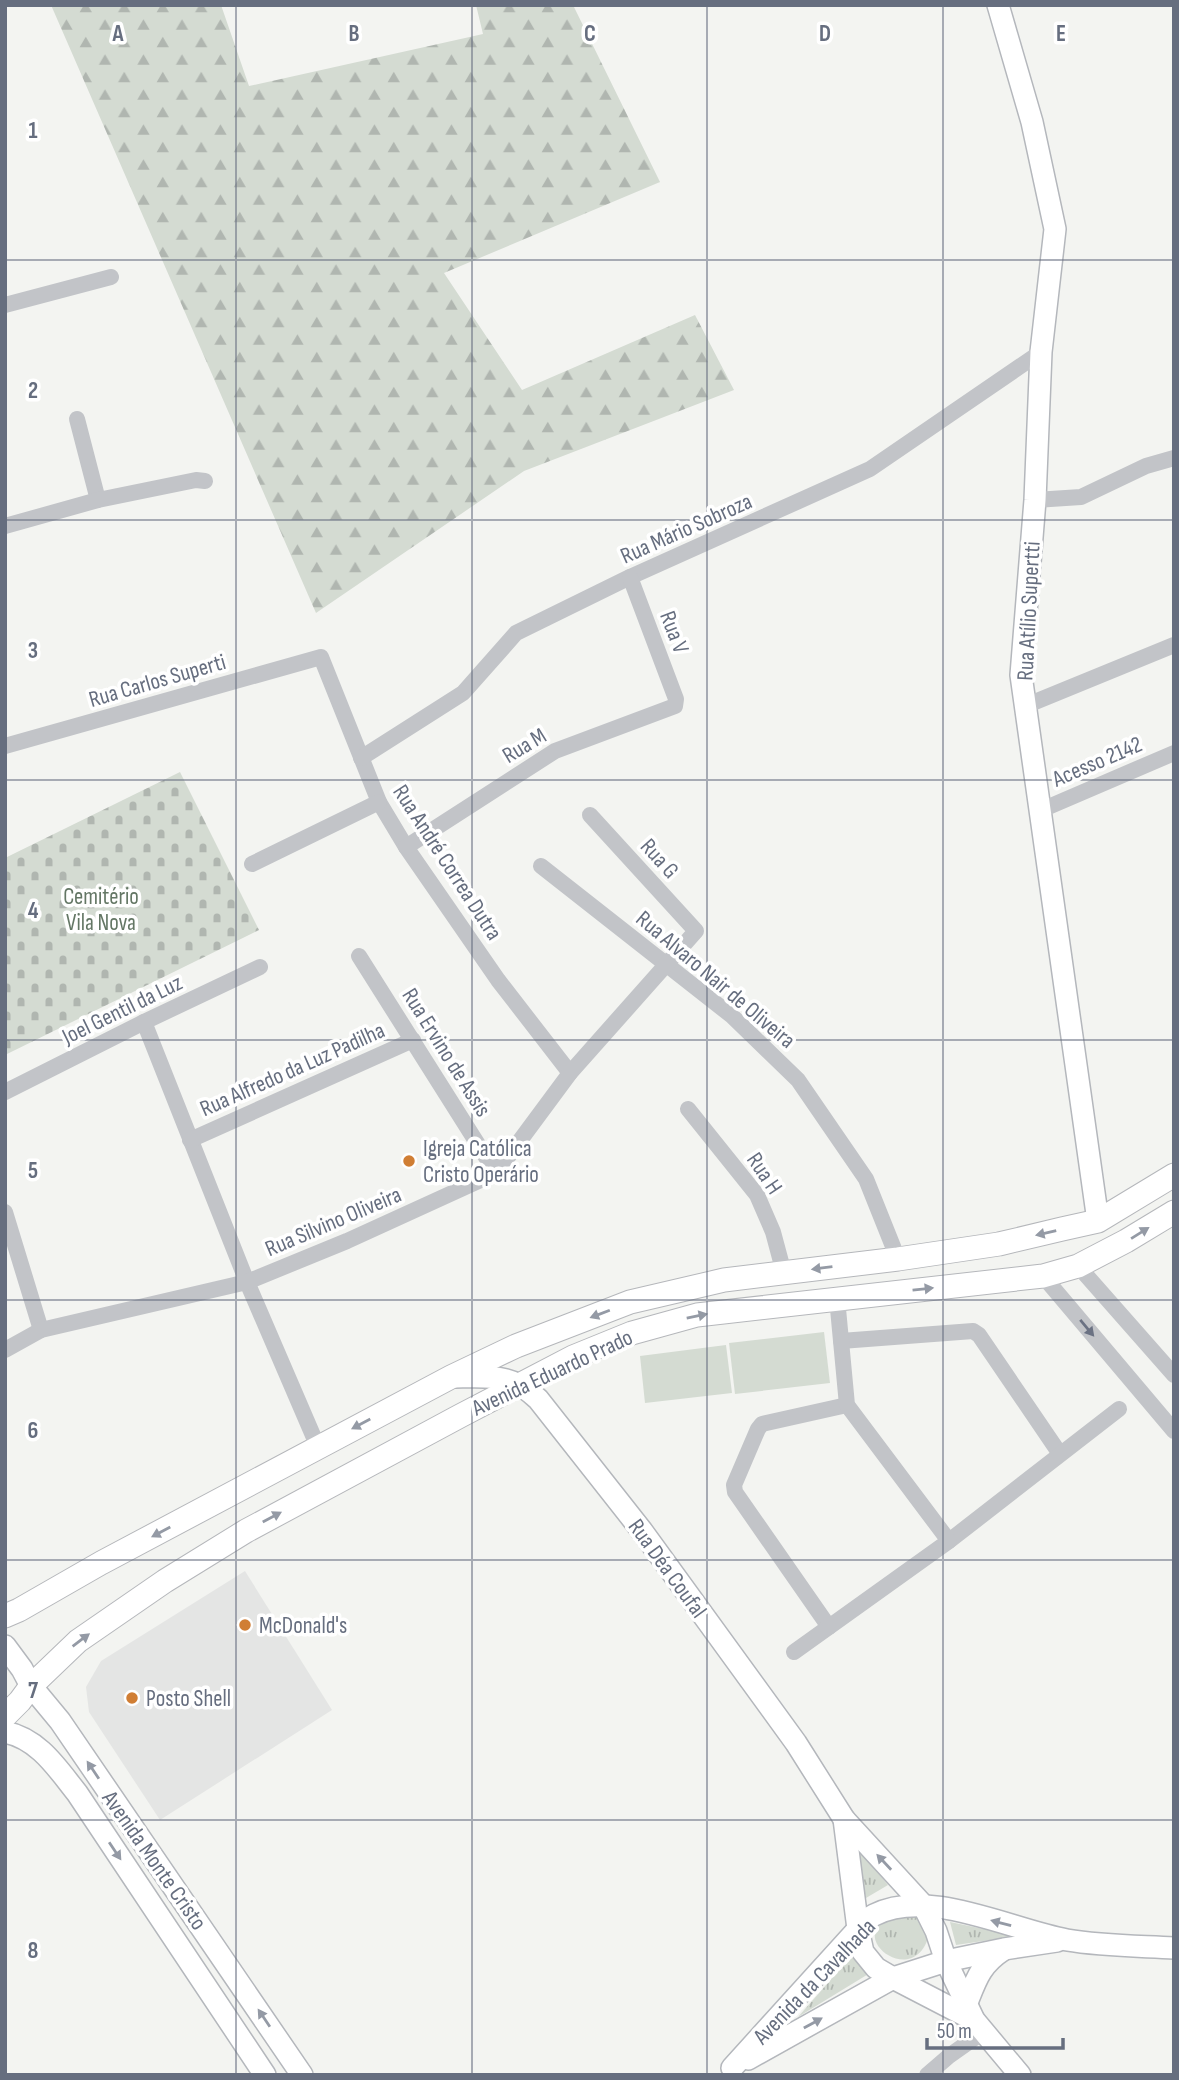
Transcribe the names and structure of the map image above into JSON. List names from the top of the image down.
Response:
{
  "streets": {
    "main road": [
      "Rua Atílio Supertti",
      "Avenida Eduardo Prado",
      "Rua Déa Coufal",
      "Avenida Monte Cristo",
      "Avenida da Cavalhada"
    ],
    "street": [
      "Rua Mário Sobroza",
      "Rua V",
      "Rua Carlos Superti",
      "Rua M",
      "Acesso 2142",
      "Rua G",
      "Rua André Correa Dutra",
      "Rua Alvaro Nair de Oliveira",
      "Joel Gentil da Luz",
      "Rua Ervino de Assis",
      "Rua Alfredo da Luz Padilha",
      "Rua H",
      "Rua Silvino Oliveira"
    ]
  },
  "crossings": [
    ["Rua Mário Sobroza", "Rua Atílio Supertti"],
    ["Rua Mário Sobroza", "Rua V"],
    ["Rua Mário Sobroza", "Rua André Correa Dutra"],
    ["Rua Atílio Supertti", "Acesso 2142"],
    ["Rua Atílio Supertti", "Avenida Eduardo Prado"],
    ["Rua V", "Rua M"],
    ["Rua Carlos Superti", "Rua André Correa Dutra"],
    ["Rua M", "Rua André Correa Dutra"],
    ["Rua G", "Rua Silvino Oliveira"],
    ["Rua André Correa Dutra", "Rua Silvino Oliveira"],
    ["Rua Alvaro Nair de Oliveira", "Rua Silvino Oliveira"],
    ["Rua Alvaro Nair de Oliveira", "Avenida Eduardo Prado"],
    ["Rua Ervino de Assis", "Rua Alfredo da Luz Padilha"],
    ["Rua Ervino de Assis", "Rua Silvino Oliveira"],
    ["Rua H", "Avenida Eduardo Prado"],
    ["Avenida Eduardo Prado", "Rua Déa Coufal"],
    ["Avenida Eduardo Prado", "Avenida Monte Cristo"],
    ["Rua Déa Coufal", "Avenida da Cavalhada"]
  ],
  "parks": ["Cemitério Vila Nova"],
  "places": ["Igreja Católica Cristo Operário", "McDonald's", "Posto Shell"],
  "scale_bar": "50 m",
  "grid": {
    "columns": [
      "A",
      "B",
      "C",
      "D",
      "E"
    ],
    "rows": [
      "1",
      "2",
      "3",
      "4",
      "5",
      "6",
      "7",
      "8"
    ]
  }
}
